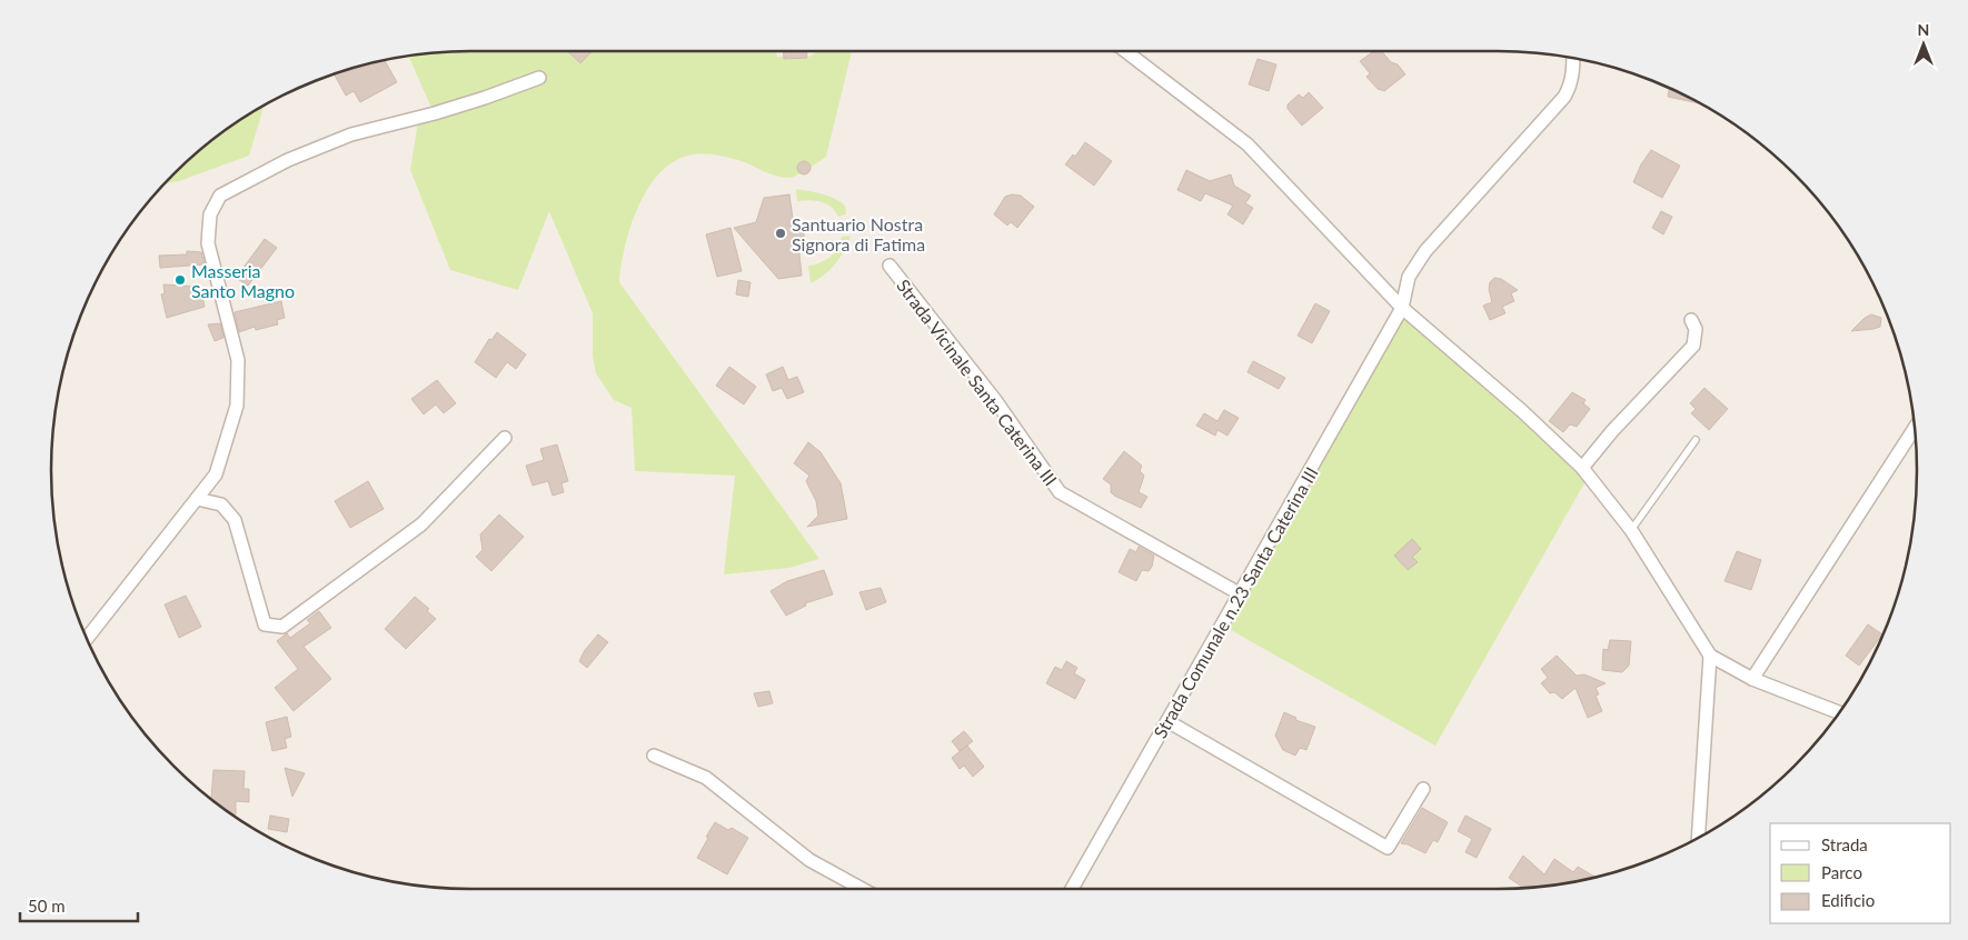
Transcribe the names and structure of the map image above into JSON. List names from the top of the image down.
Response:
{
  "streets": {
    "street": ["Strada Vicinale Santa Caterina III", "Strada Comunale n.23 Santa Caterina III"]
  },
  "crossings": [
    ["Strada Vicinale Santa Caterina III", "Strada Comunale n.23 Santa Caterina III"]
  ],
  "places": ["Santuario Nostra Signora di Fatima", "Masseria Santo Magno"],
  "legend": ["Strada", "Parco", "Edificio"],
  "scale_bar": "50 m",
  "north": "top"
}
